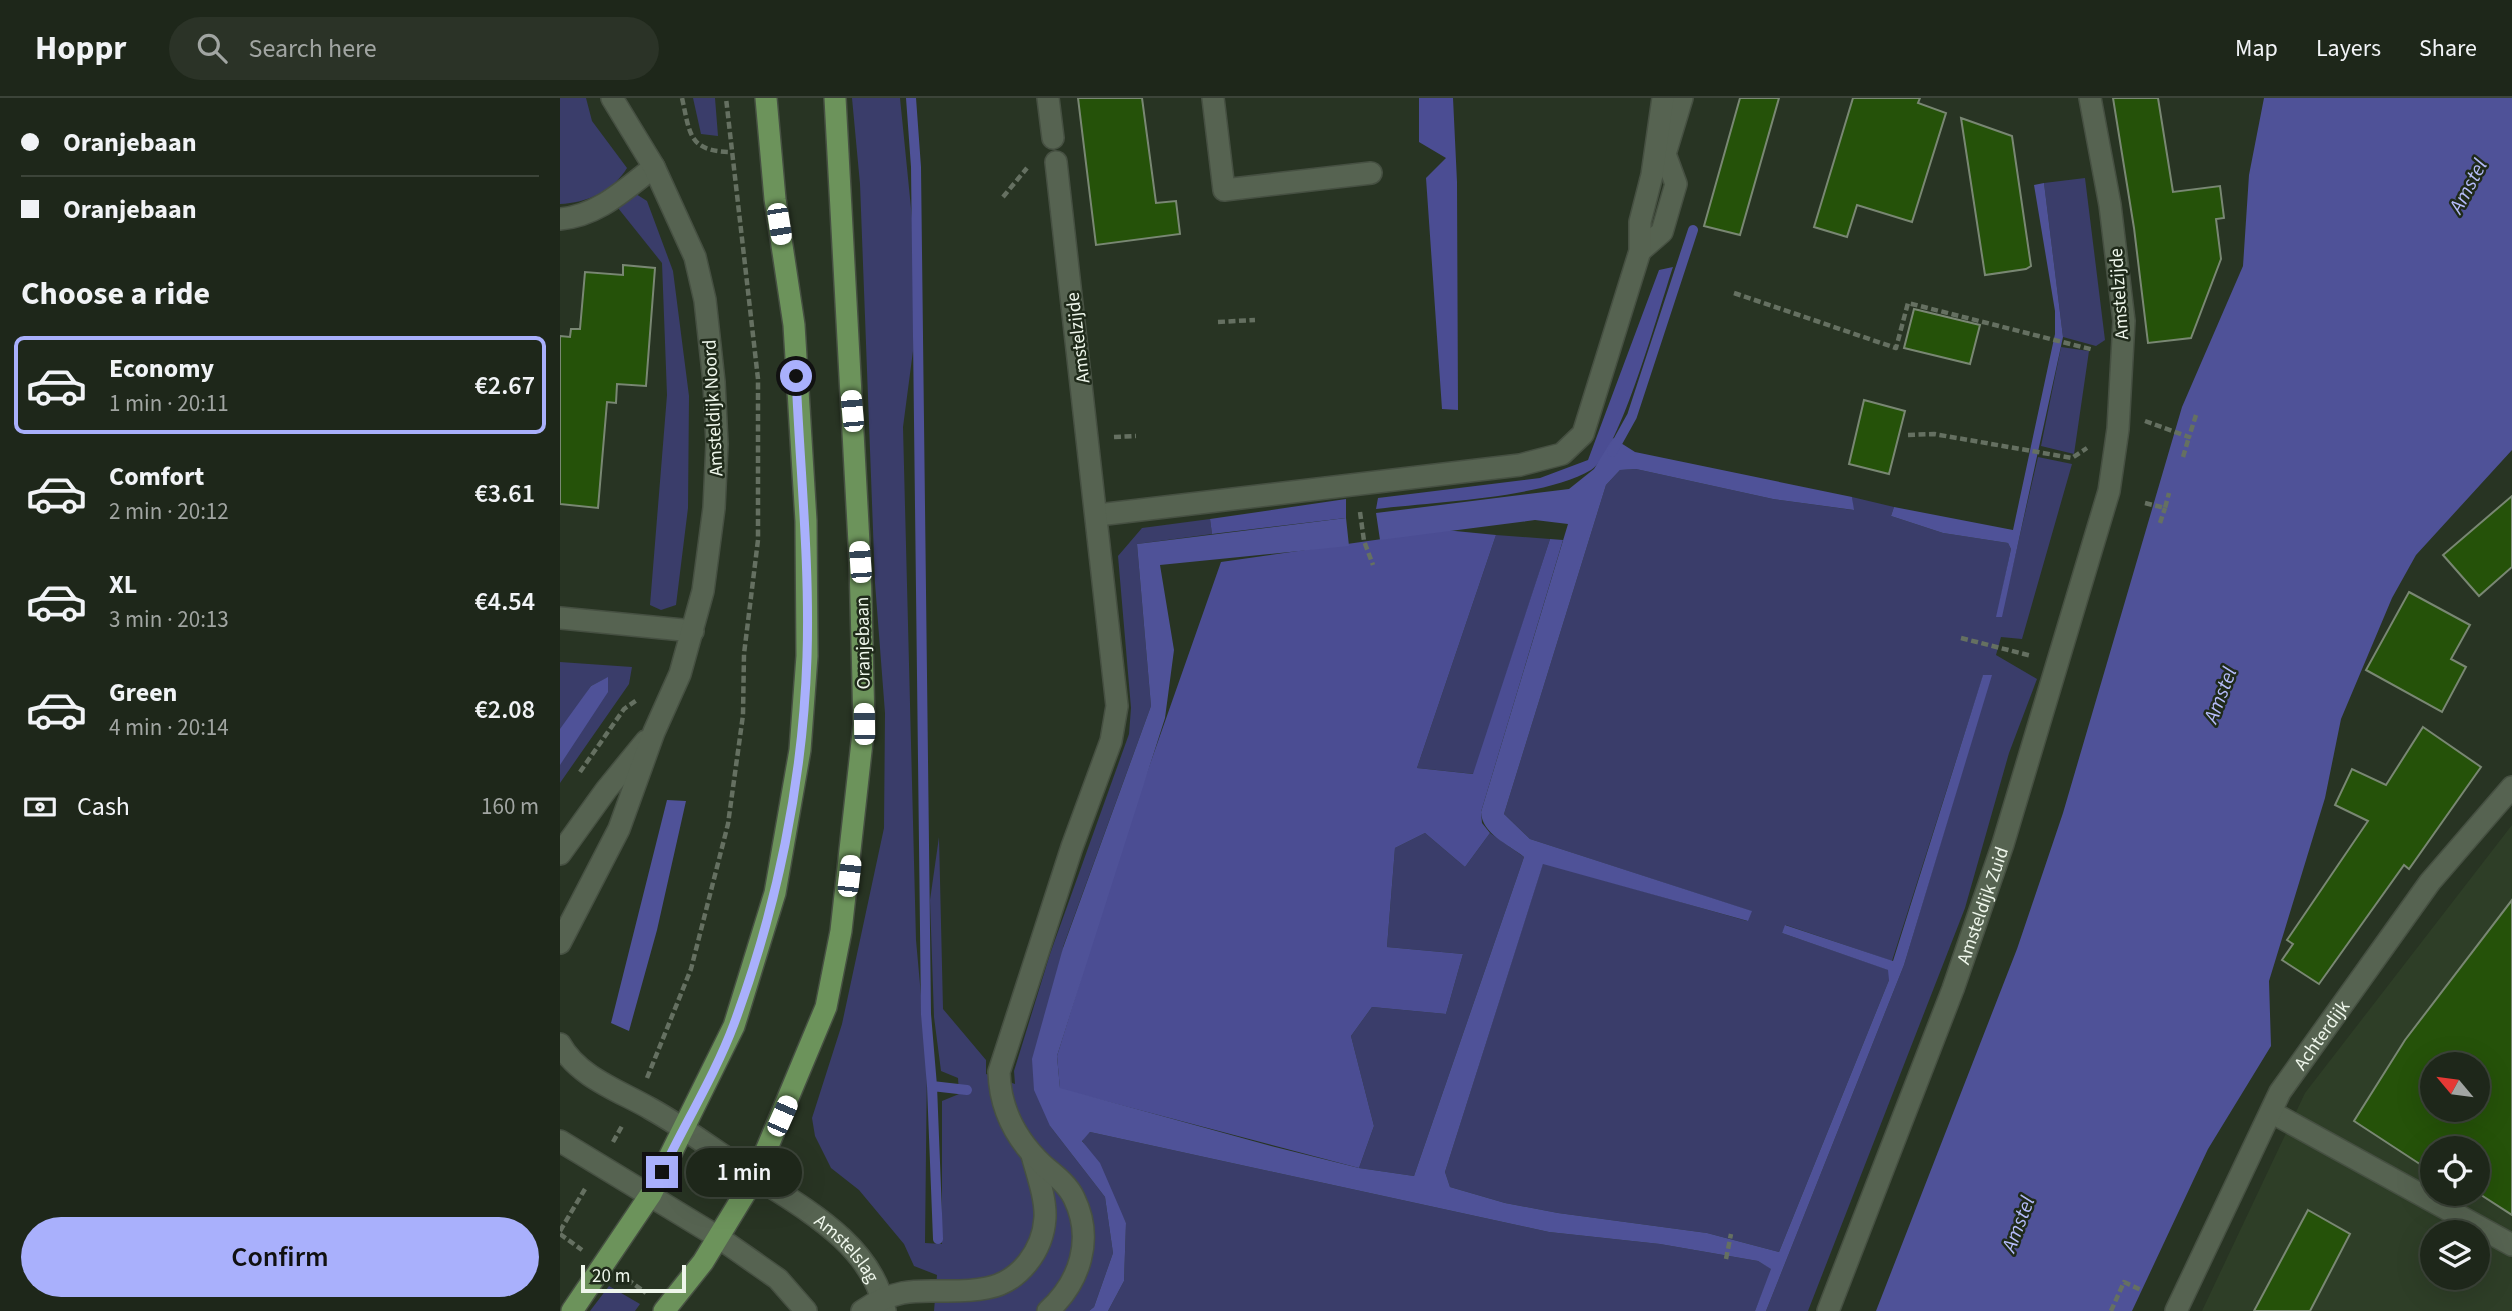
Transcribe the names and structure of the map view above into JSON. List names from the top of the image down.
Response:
{
  "streets": {
    "main road": ["Oranjebaan"],
    "street": [
      "Amstelzijde",
      "Amsteldijk Noord",
      "Amsteldijk Zuid",
      "Achterdijk",
      "Amstelslag"
    ]
  },
  "crossings": [
    ["Amstelzijde", "Amsteldijk Zuid"],
    ["Oranjebaan", "Amstelslag"]
  ],
  "water": ["Amstel"],
  "scale_bar": "20 m",
  "north": "top left",
  "page": {
    "header": "Hoppr",
    "search": "Search here",
    "nav": ["Map", "Layers", "Share"],
    "banner": ["Oranjebaan", "Oranjebaan"],
    "heading": "Choose a ride",
    "list": [
      {
        "name": "Economy",
        "note": "1 min · 20:11",
        "value": "€2.67"
      },
      {
        "name": "Comfort",
        "note": "2 min · 20:12",
        "value": "€3.61"
      },
      {
        "name": "XL",
        "note": "3 min · 20:13",
        "value": "€4.54"
      },
      {
        "name": "Green",
        "note": "4 min · 20:14",
        "value": "€2.08"
      }
    ],
    "pay": ["Cash", "160 m"],
    "bubble": "1 min",
    "buttons": "Confirm",
    "scale": "20 m"
  }
}
